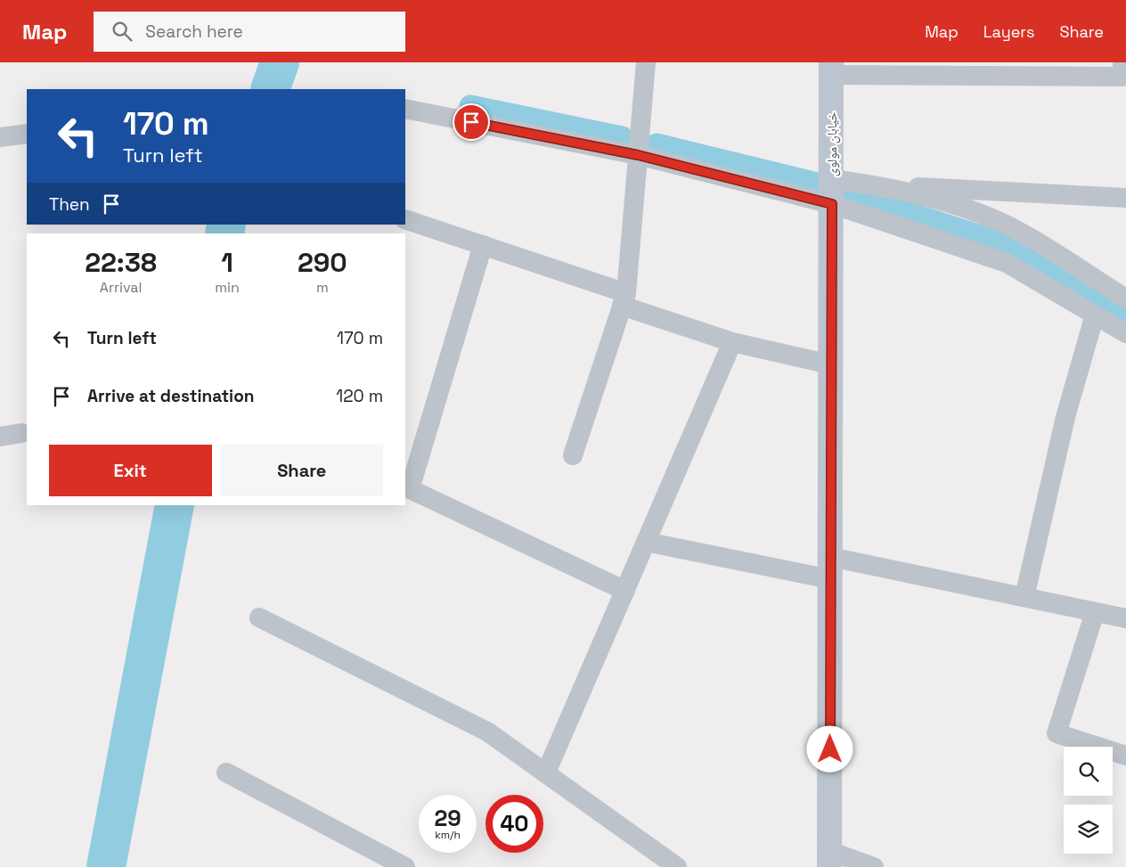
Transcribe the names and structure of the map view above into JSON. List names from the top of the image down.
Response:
{
  "streets": {
    "street": ["خیابان مولوی"]
  },
  "page": {
    "header": "Map",
    "search": "Search here",
    "nav": ["Map", "Layers", "Share"],
    "turn": ["170 m", "Turn left"],
    "then": "Then",
    "eta": [
      "22:38",
      "Arrival",
      "1",
      "min",
      "290",
      "m"
    ],
    "list": [
      {
        "name": "Turn left",
        "value": "170 m"
      },
      {
        "name": "Arrive at destination",
        "value": "120 m"
      }
    ],
    "buttons": ["Exit", "Share"],
    "speed": "29 km/h",
    "limit": "40"
  }
}
